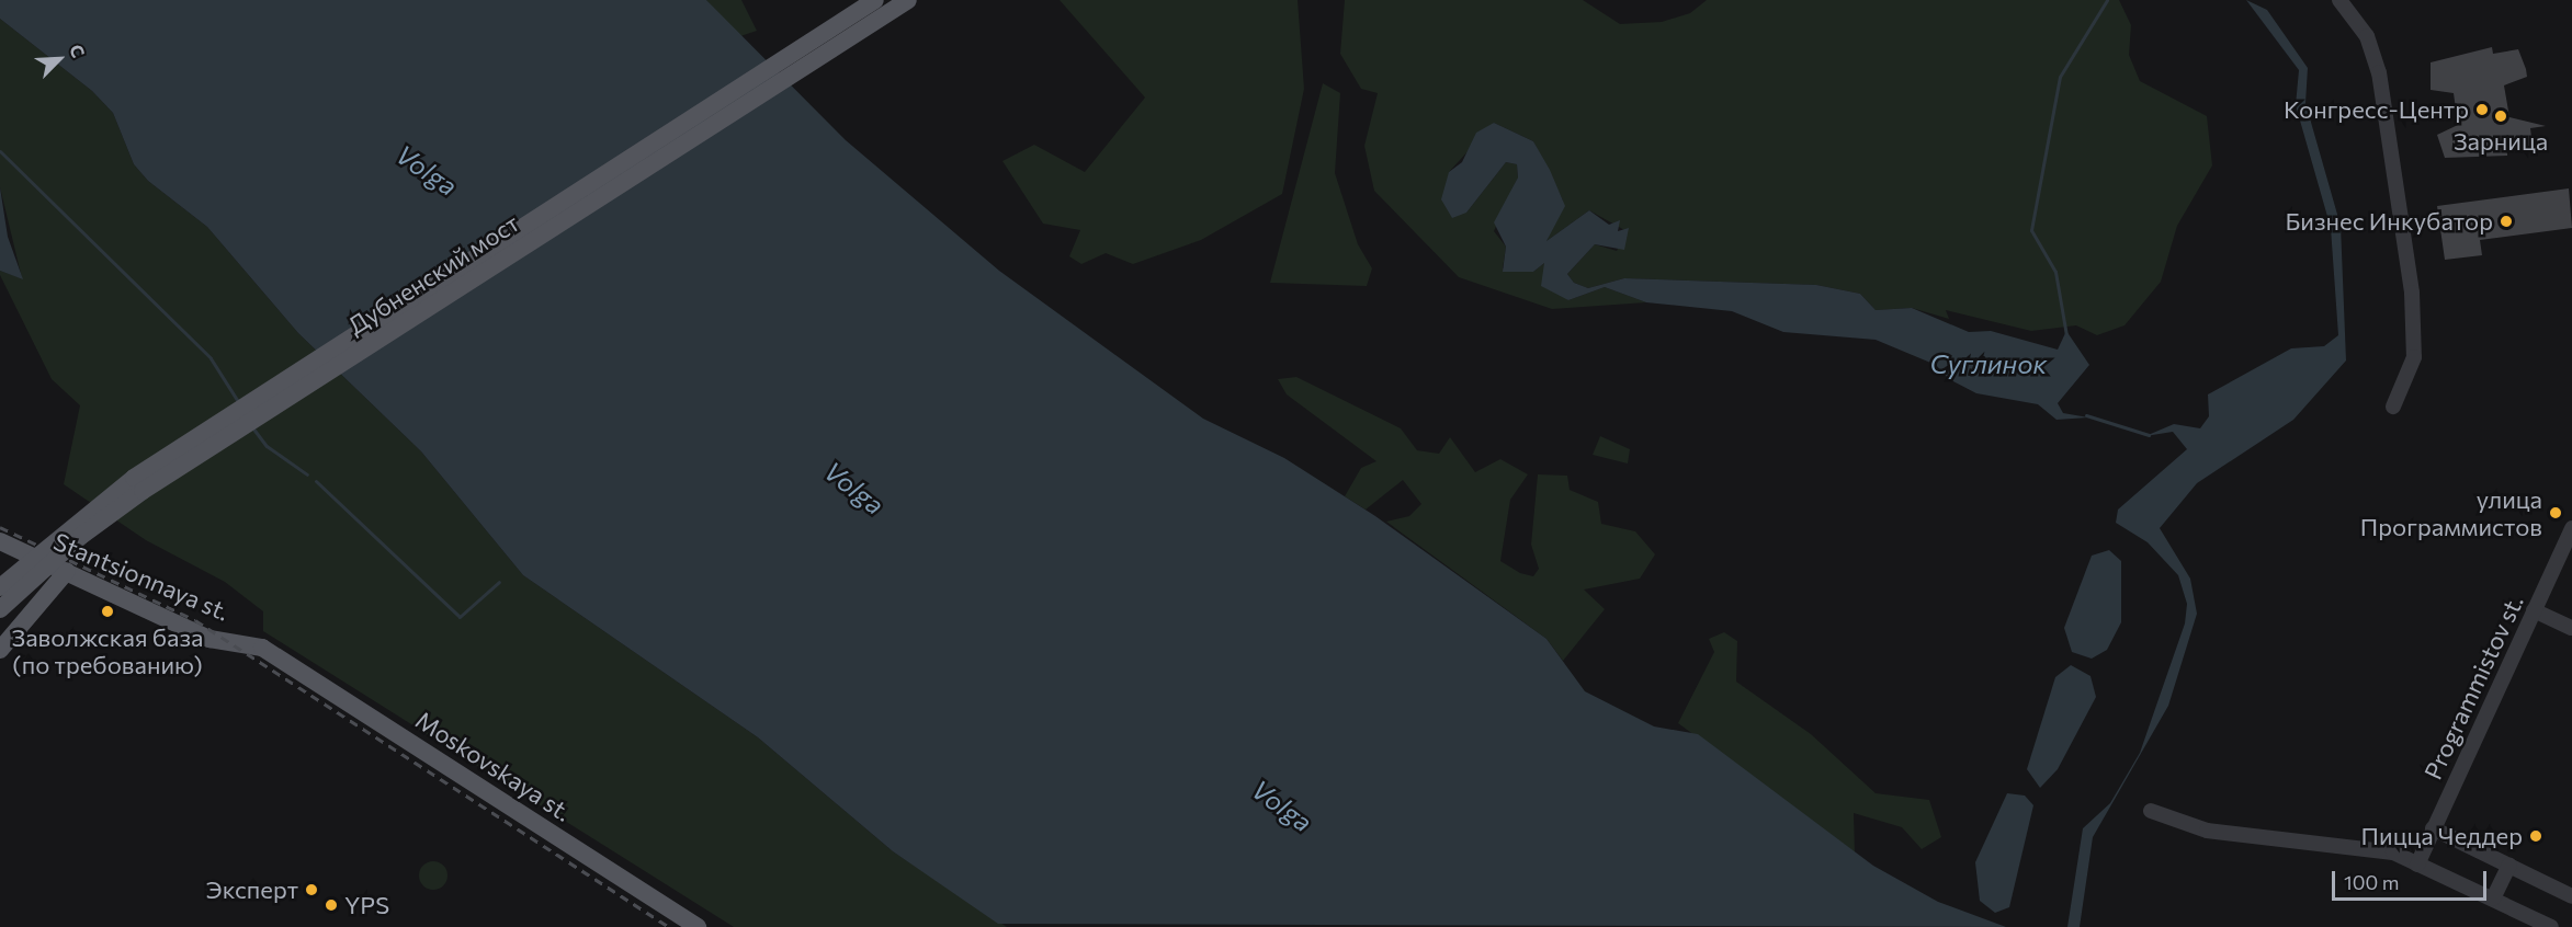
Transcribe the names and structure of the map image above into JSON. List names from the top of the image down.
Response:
{
  "streets": {
    "main road": ["Дубненский мост", "Stantsionnaya st.", "Moskovskaya st."],
    "street": ["Programmistov st."]
  },
  "crossings": [
    ["Stantsionnaya st.", "Moskovskaya st."]
  ],
  "water": ["Volga", "Суглинок"],
  "places": [
    "Конгресс-Центр",
    "Зарница",
    "Бизнес Инкубатор",
    "улица Программистов",
    "Заволжская база (по требованию)",
    "Пицца Чеддер",
    "Эксперт",
    "YPS"
  ],
  "scale_bar": "100 m",
  "north": "top right"
}
